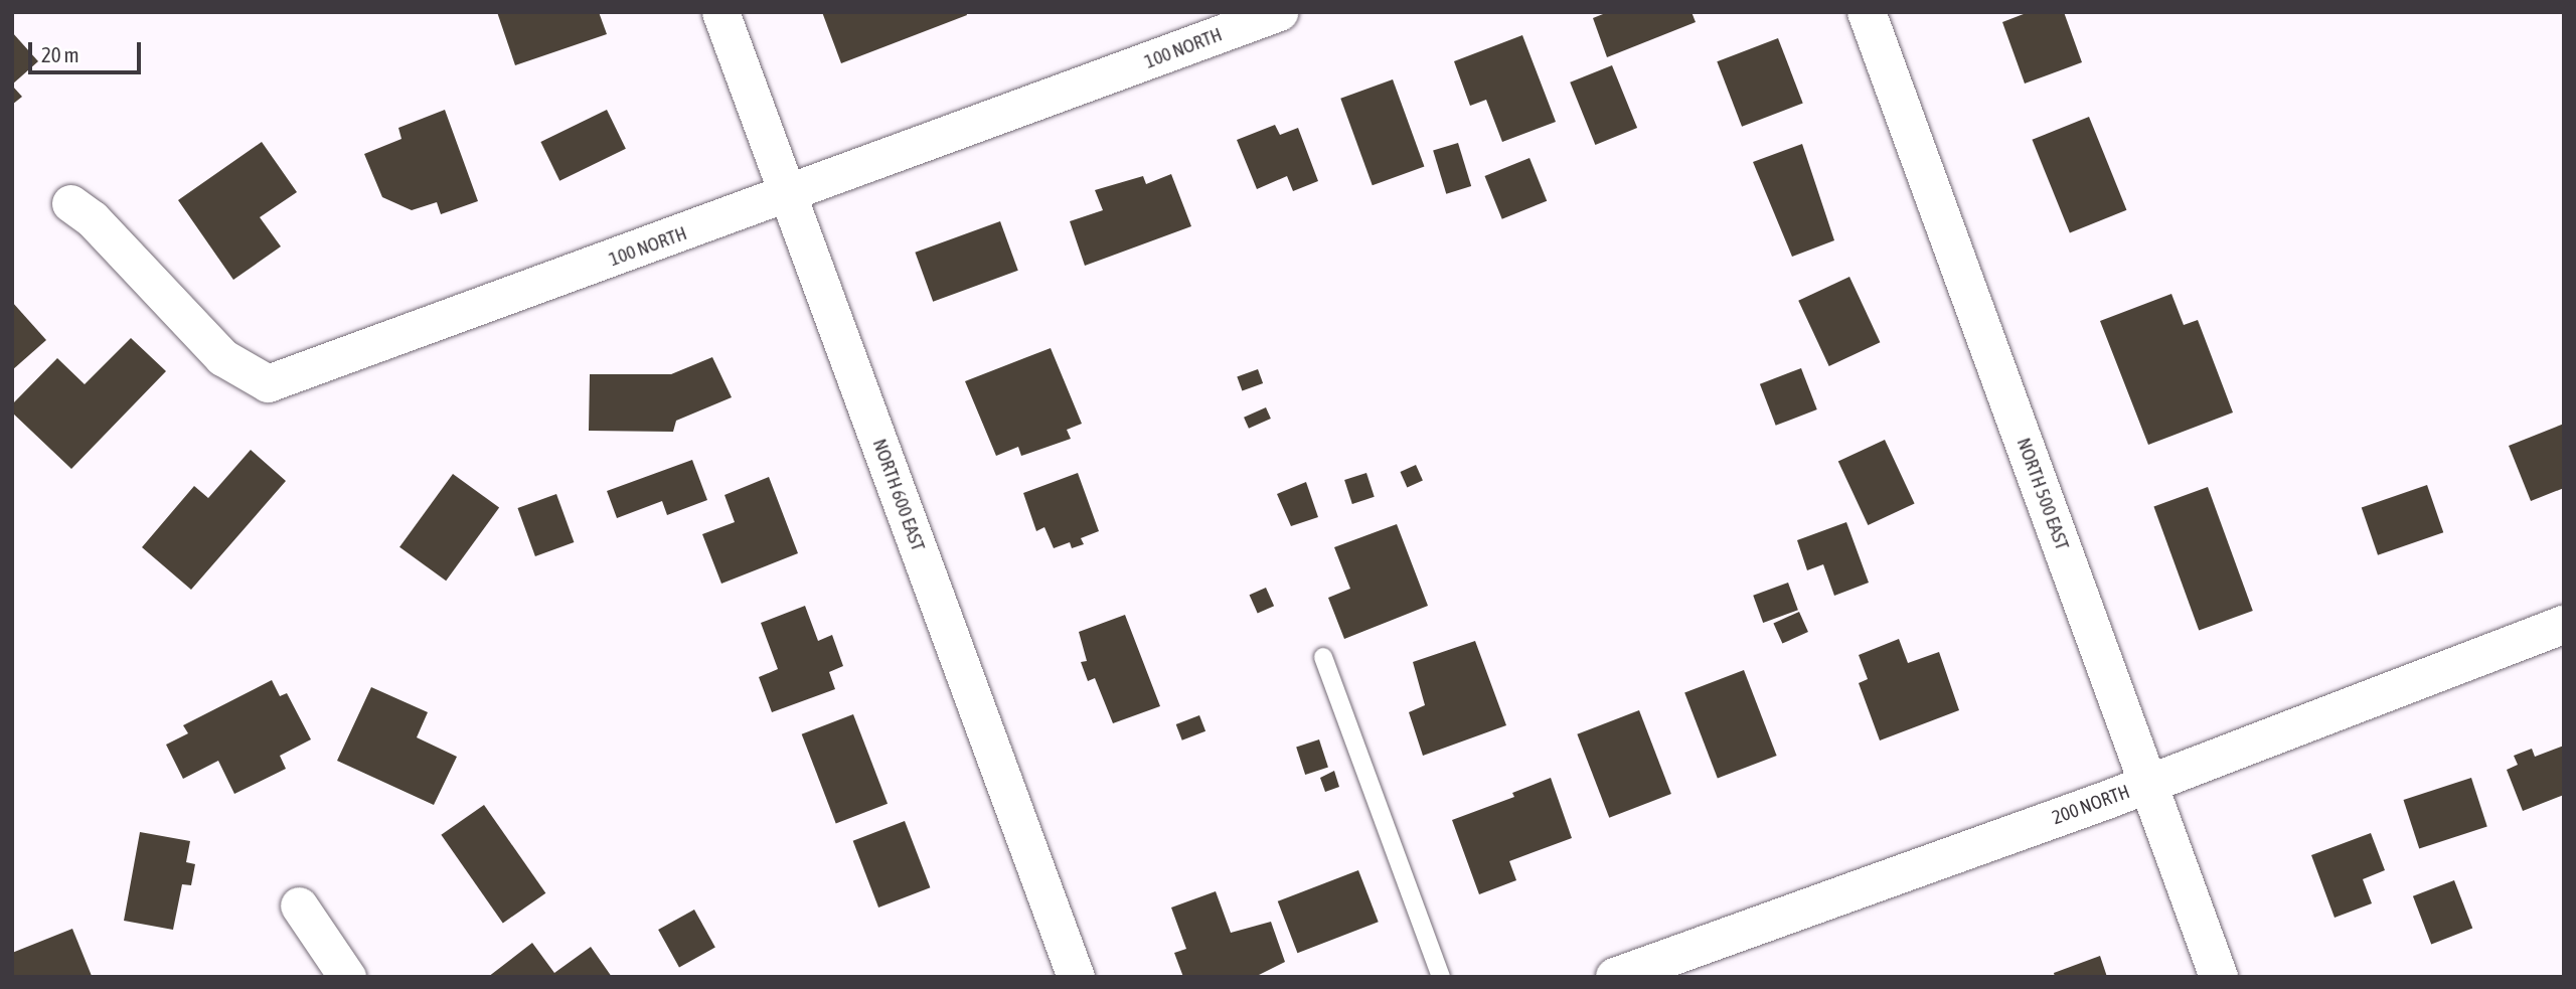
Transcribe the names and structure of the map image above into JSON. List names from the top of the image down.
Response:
{
  "streets": {
    "street": [
      "100 NORTH",
      "NORTH 500 EAST",
      "NORTH 600 EAST",
      "200 NORTH"
    ]
  },
  "crossings": [
    ["100 NORTH", "NORTH 600 EAST"],
    ["NORTH 500 EAST", "200 NORTH"]
  ],
  "scale_bar": "20 m"
}
